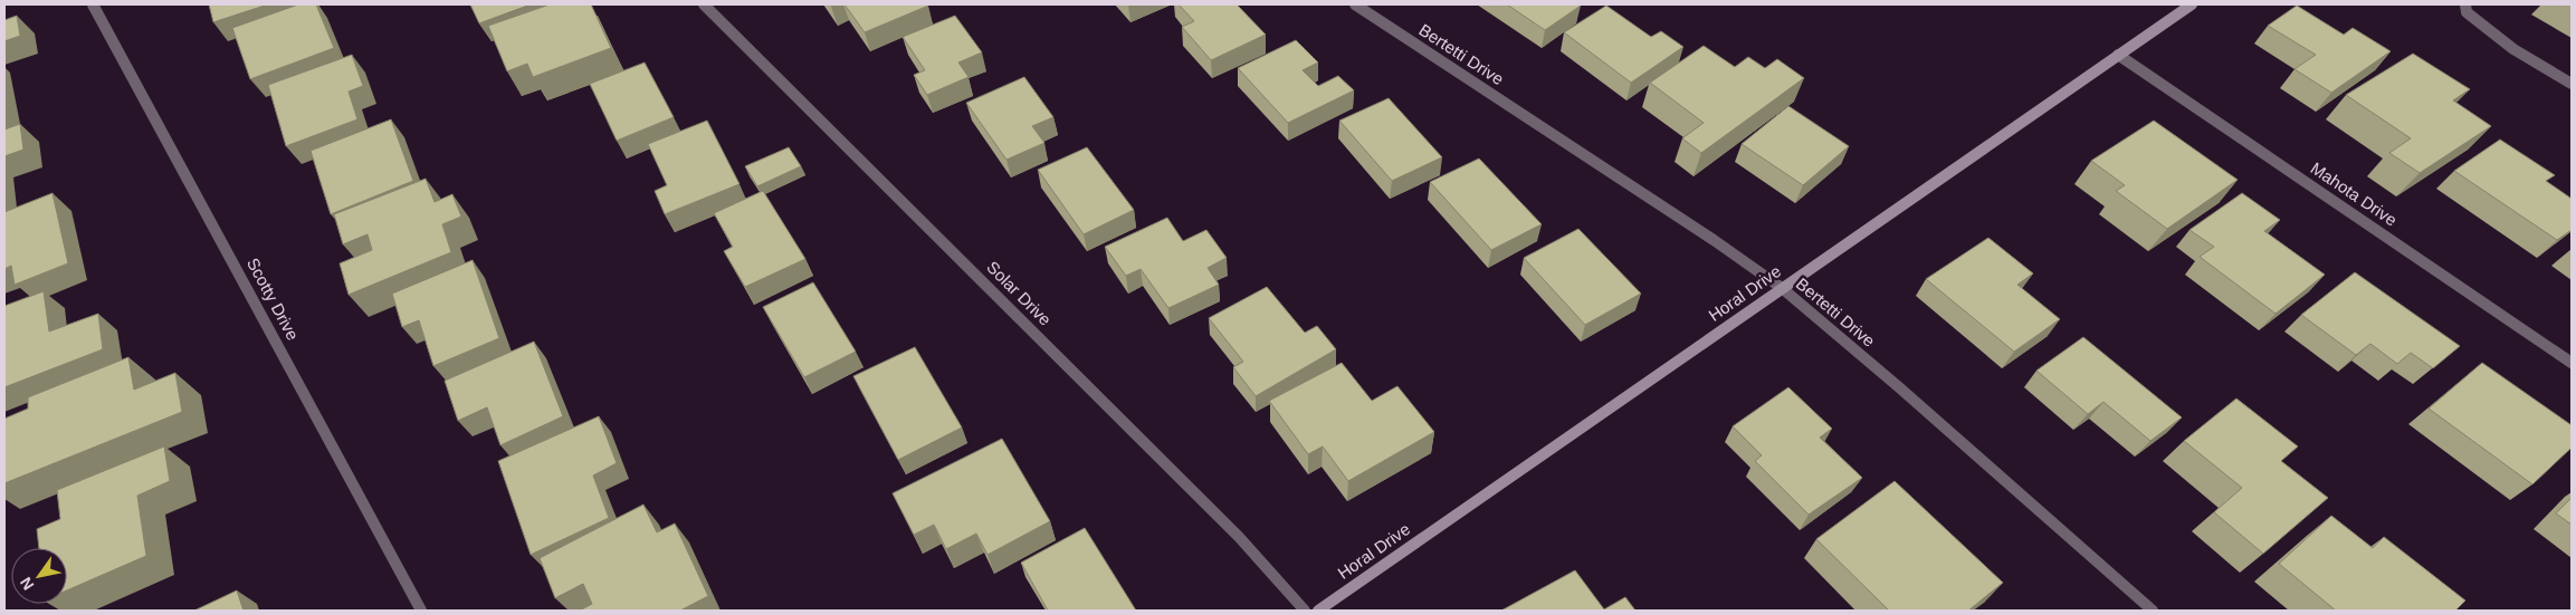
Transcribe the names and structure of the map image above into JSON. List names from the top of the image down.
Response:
{
  "streets": {
    "street": [
      "Bertetti Drive",
      "Mahota Drive",
      "Solar Drive",
      "Horal Drive",
      "Scotty Drive"
    ]
  },
  "crossings": [
    ["Bertetti Drive", "Horal Drive"],
    ["Mahota Drive", "Horal Drive"]
  ],
  "north": "bottom left"
}
